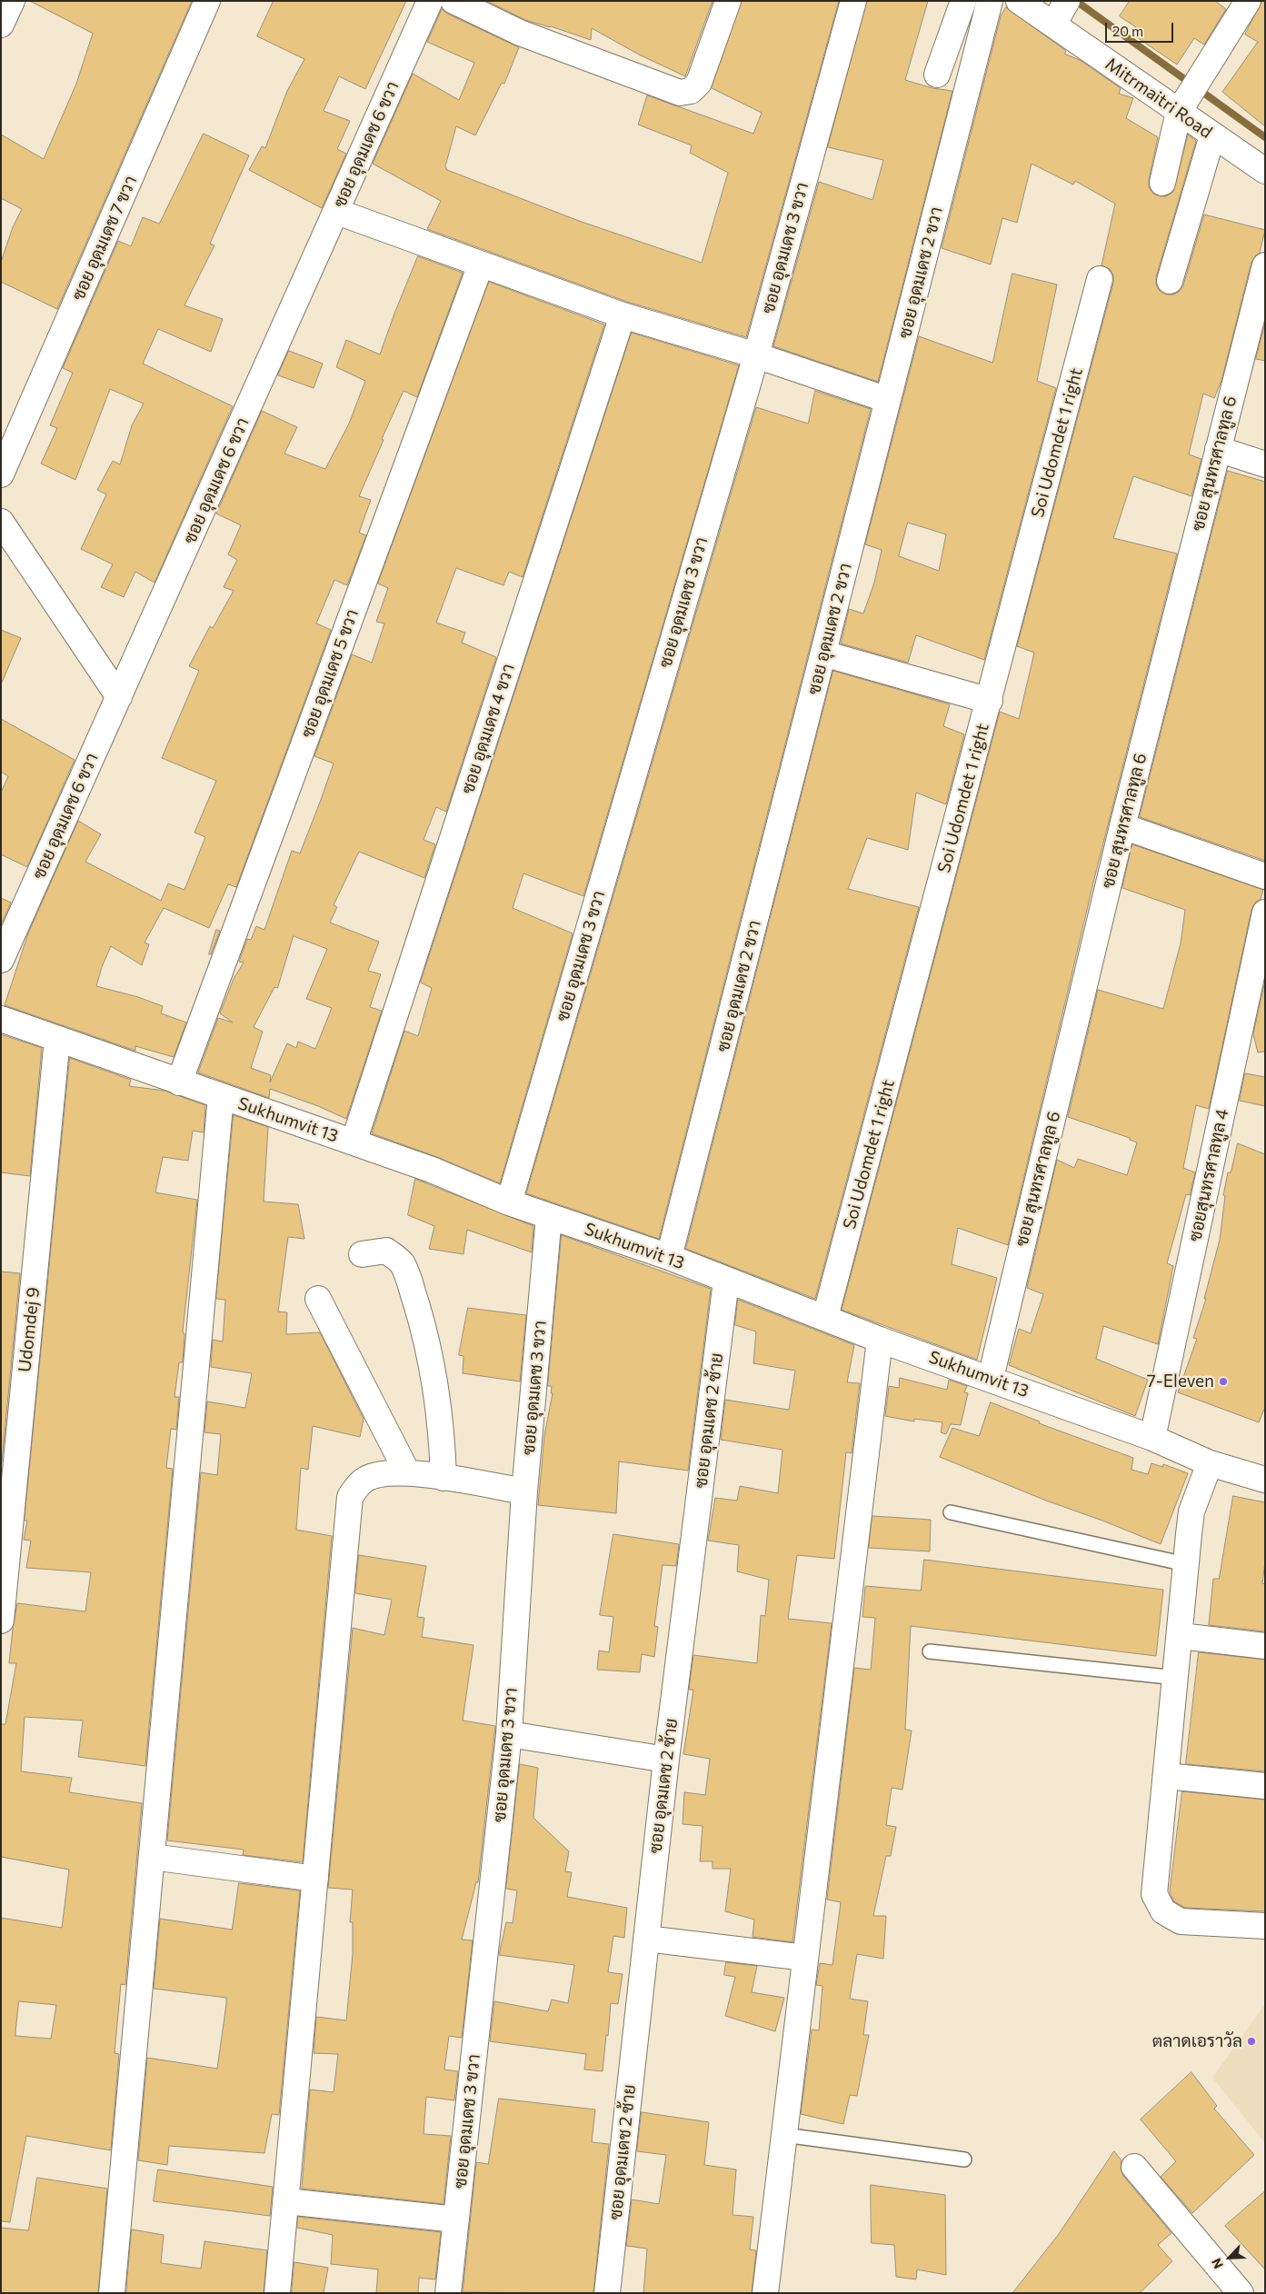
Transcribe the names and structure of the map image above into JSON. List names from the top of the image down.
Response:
{
  "streets": {
    "street": [
      "Mitrmaitri Road",
      "ซอย อุดมเดช 6 ขวา",
      "ซอย อุดมเดช 7 ขวา",
      "ซอย อุดมเดช 3 ขวา",
      "ซอย อุดมเดช 2 ขวา",
      "Soi Udomdet 1 right",
      "ซอย สุนทรศาลทูล 6",
      "ซอย อุดมเดช 5 ขวา",
      "ซอย อุดมเดช 4 ขวา",
      "Sukhumvit 13",
      "ซอยสุนทรศาลทูล 4",
      "Udomdej 9",
      "ซอย อุดมเดช 2 ซ้าย"
    ]
  },
  "crossings": [
    ["ซอย อุดมเดช 3 ขวา", "Sukhumvit 13"],
    ["ซอย อุดมเดช 2 ขวา", "Sukhumvit 13"],
    ["Soi Udomdet 1 right", "Sukhumvit 13"],
    ["ซอย สุนทรศาลทูล 6", "Sukhumvit 13"],
    ["ซอย อุดมเดช 5 ขวา", "Sukhumvit 13"],
    ["ซอย อุดมเดช 4 ขวา", "Sukhumvit 13"],
    ["Sukhumvit 13", "ซอยสุนทรศาลทูล 4"],
    ["Sukhumvit 13", "Udomdej 9"],
    ["Sukhumvit 13", "ซอย อุดมเดช 2 ซ้าย"]
  ],
  "places": ["7-Eleven", "ตลาดเอราวัล"],
  "scale_bar": "20 m",
  "north": "bottom left"
}
